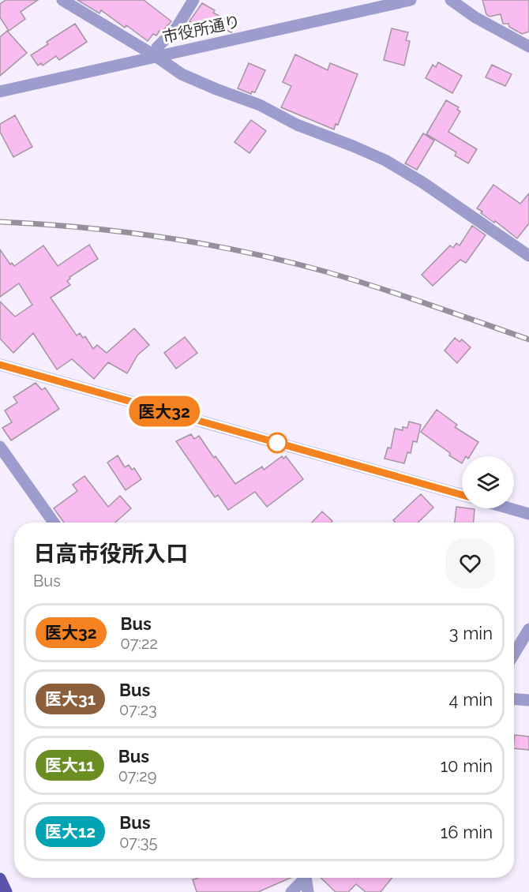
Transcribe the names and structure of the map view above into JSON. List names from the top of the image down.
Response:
{
  "streets": {
    "street": ["市役所通り"]
  },
  "lines": ["bus line 医大32"],
  "page": {
    "on_map": "医大32",
    "heading": ["日高市役所入口", "Bus"],
    "list": [
      {
        "mark": "医大32",
        "name": "Bus",
        "note": "07:22",
        "value": "3 min"
      },
      {
        "mark": "医大31",
        "name": "Bus",
        "note": "07:23",
        "value": "4 min"
      },
      {
        "mark": "医大11",
        "name": "Bus",
        "note": "07:29",
        "value": "10 min"
      },
      {
        "mark": "医大12",
        "name": "Bus",
        "note": "07:35",
        "value": "16 min"
      }
    ]
  }
}
